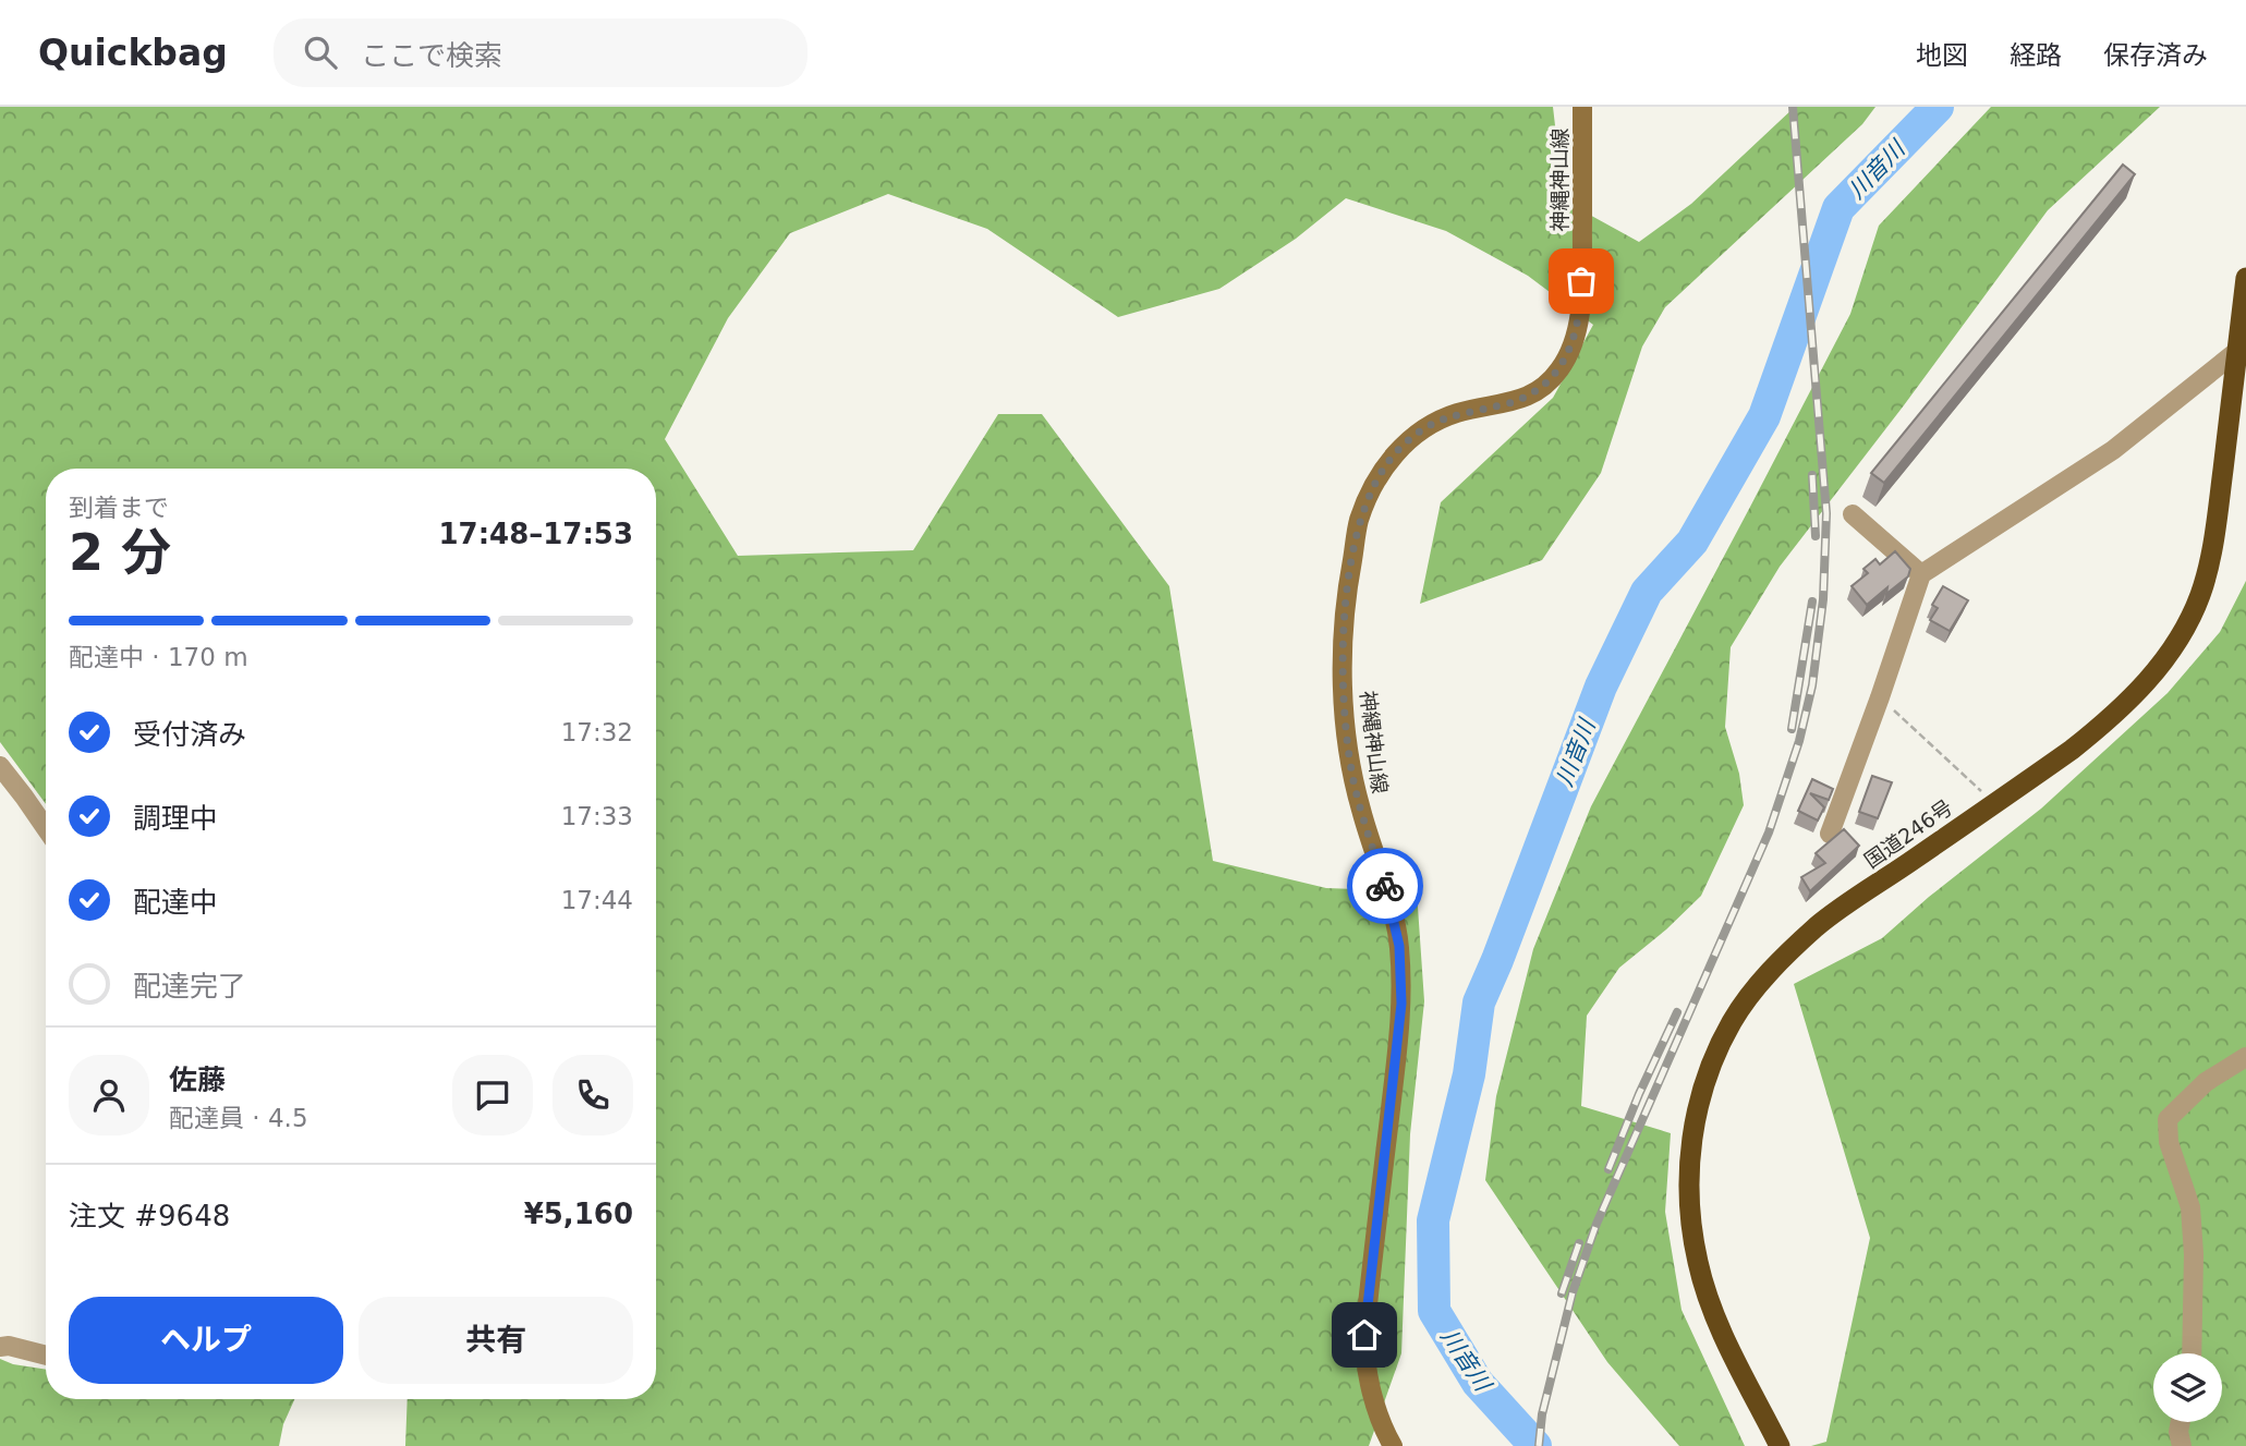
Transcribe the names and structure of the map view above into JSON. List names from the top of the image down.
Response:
{
  "streets": {
    "highway": ["国道246号"],
    "main road": ["神縄神山線"]
  },
  "water": ["川音川"],
  "page": {
    "header": "Quickbag",
    "search": "ここで検索",
    "nav": ["地図", "経路", "保存済み"],
    "heading": ["2 分", "到着まで", "17:48–17:53"],
    "panel": [
      "佐藤",
      "配達員 · 4.5",
      "注文 #9648",
      "¥5,160"
    ],
    "bar": "配達中 · 170 m",
    "list": [
      ["受付済み", "17:32"],
      ["調理中", "17:33"],
      ["配達中", "17:44"],
      "配達完了"
    ],
    "buttons": ["ヘルプ", "共有"]
  }
}
